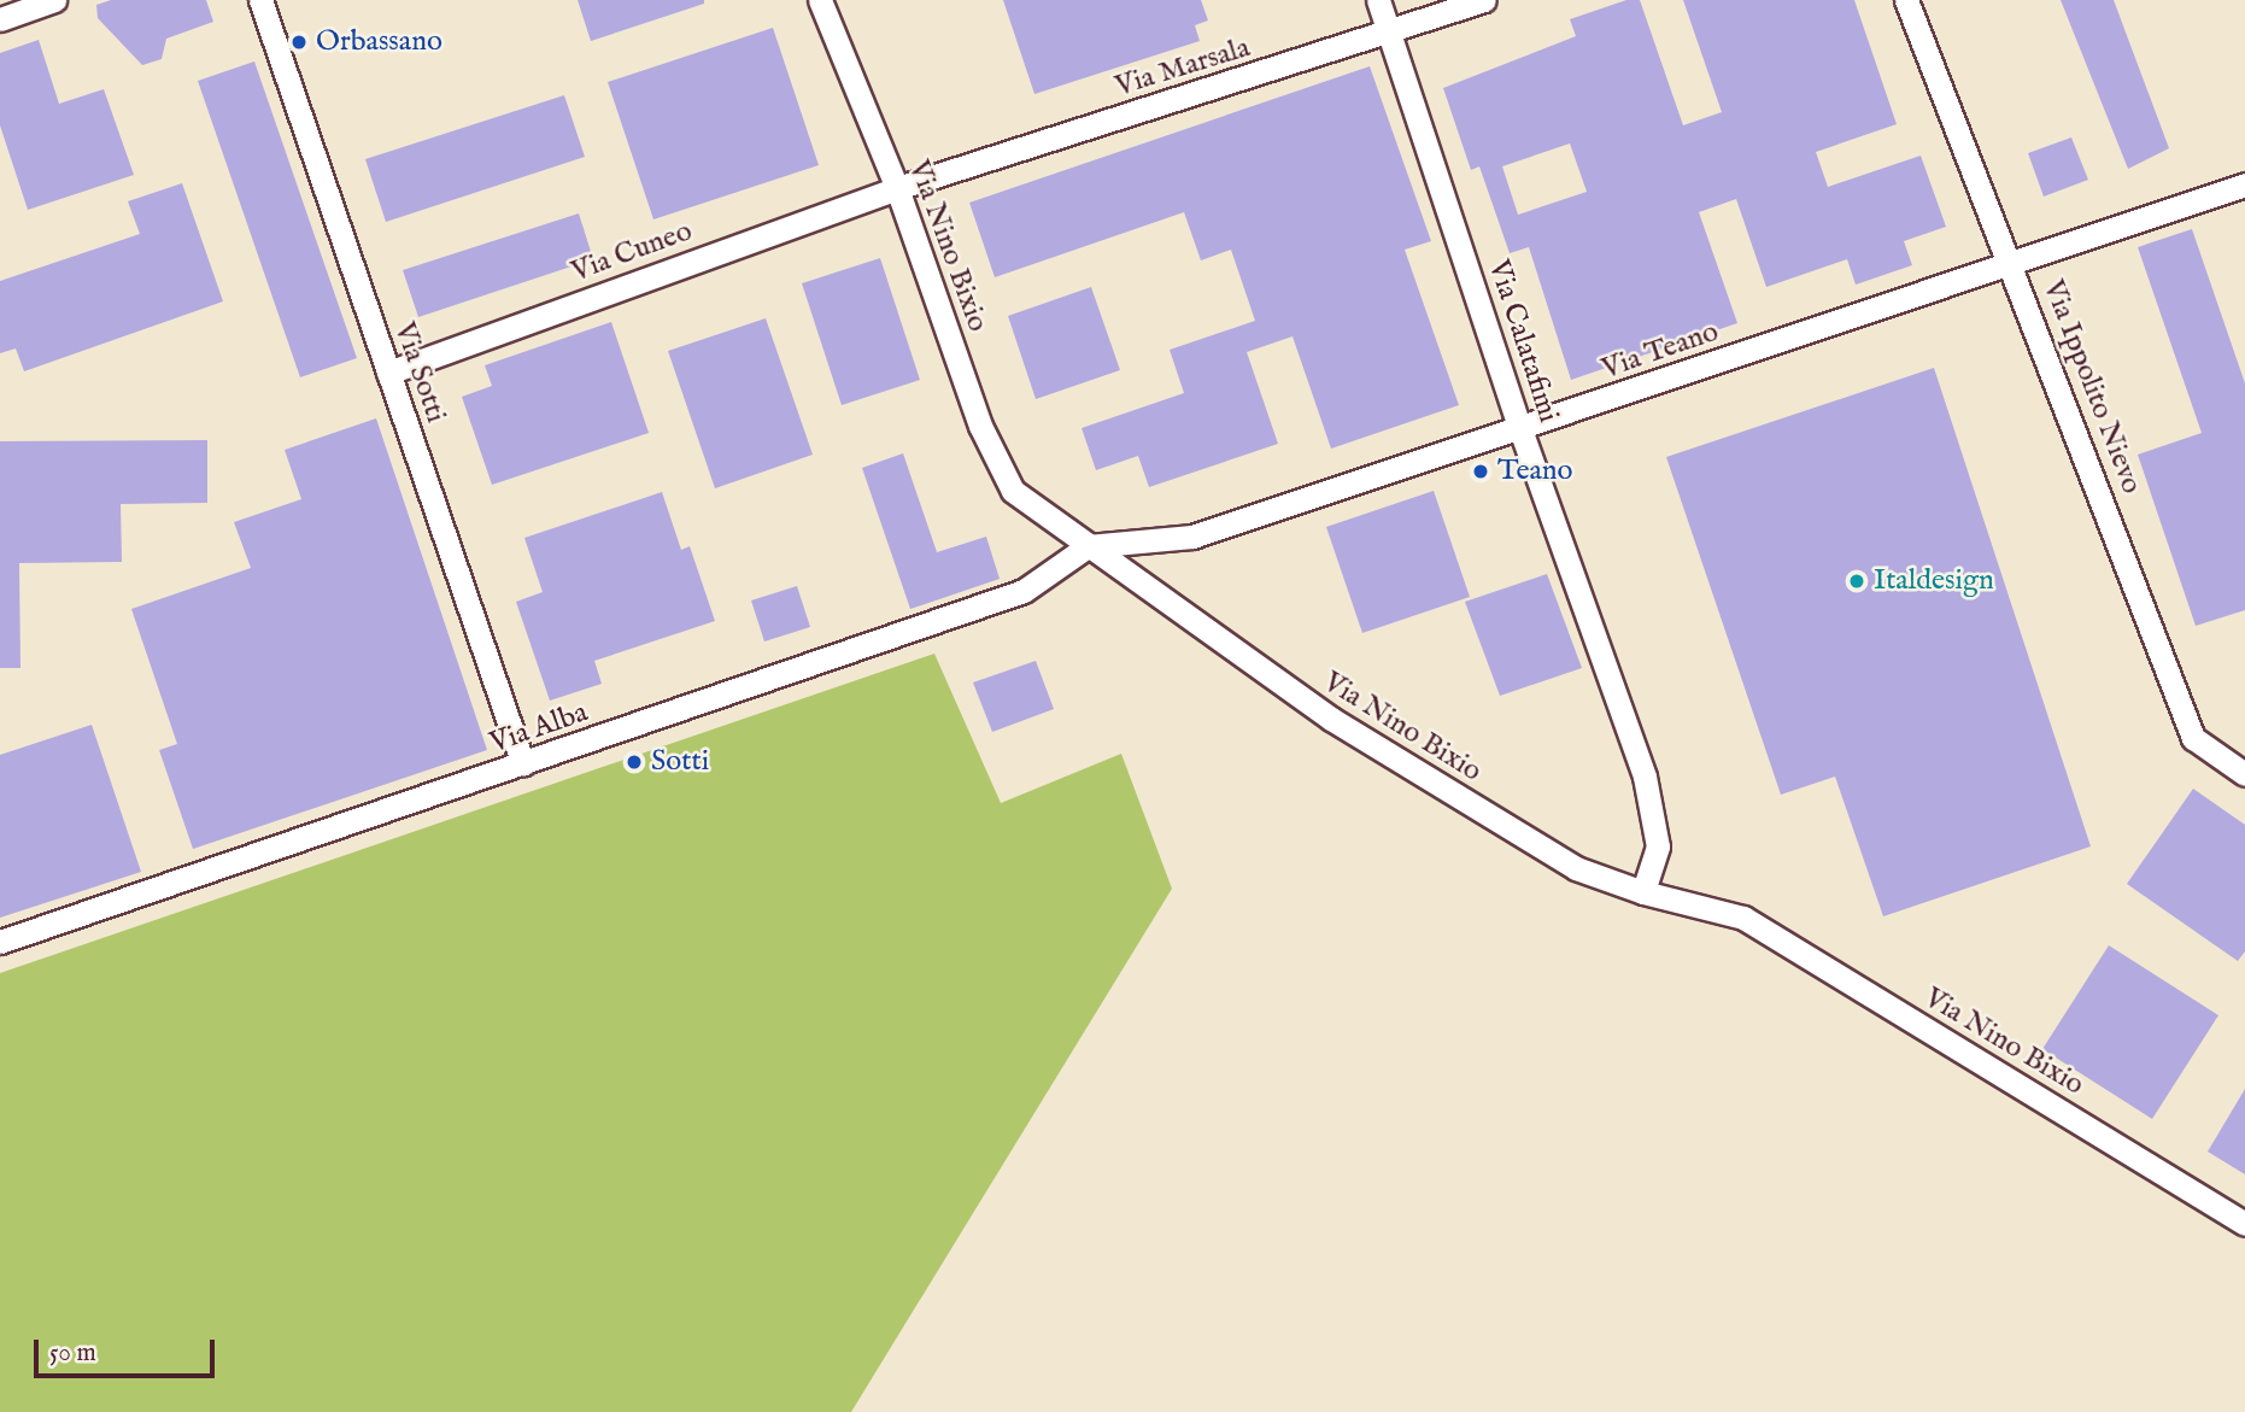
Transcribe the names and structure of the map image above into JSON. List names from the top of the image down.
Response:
{
  "streets": {
    "street": [
      "Via Marsala",
      "Via Nino Bixio",
      "Via Cuneo",
      "Via Calatafimi",
      "Via Teano",
      "Via Sotti",
      "Via Ippolito Nievo",
      "Via Alba"
    ]
  },
  "crossings": [
    ["Via Marsala", "Via Nino Bixio"],
    ["Via Marsala", "Via Cuneo"],
    ["Via Marsala", "Via Calatafimi"],
    ["Via Nino Bixio", "Via Cuneo"],
    ["Via Nino Bixio", "Via Calatafimi"],
    ["Via Nino Bixio", "Via Teano"],
    ["Via Nino Bixio", "Via Alba"],
    ["Via Cuneo", "Via Sotti"],
    ["Via Calatafimi", "Via Teano"],
    ["Via Teano", "Via Ippolito Nievo"],
    ["Via Teano", "Via Alba"],
    ["Via Sotti", "Via Alba"]
  ],
  "places": [
    "Orbassano",
    "Teano",
    "Italdesign",
    "Sotti"
  ],
  "scale_bar": "50 m"
}
